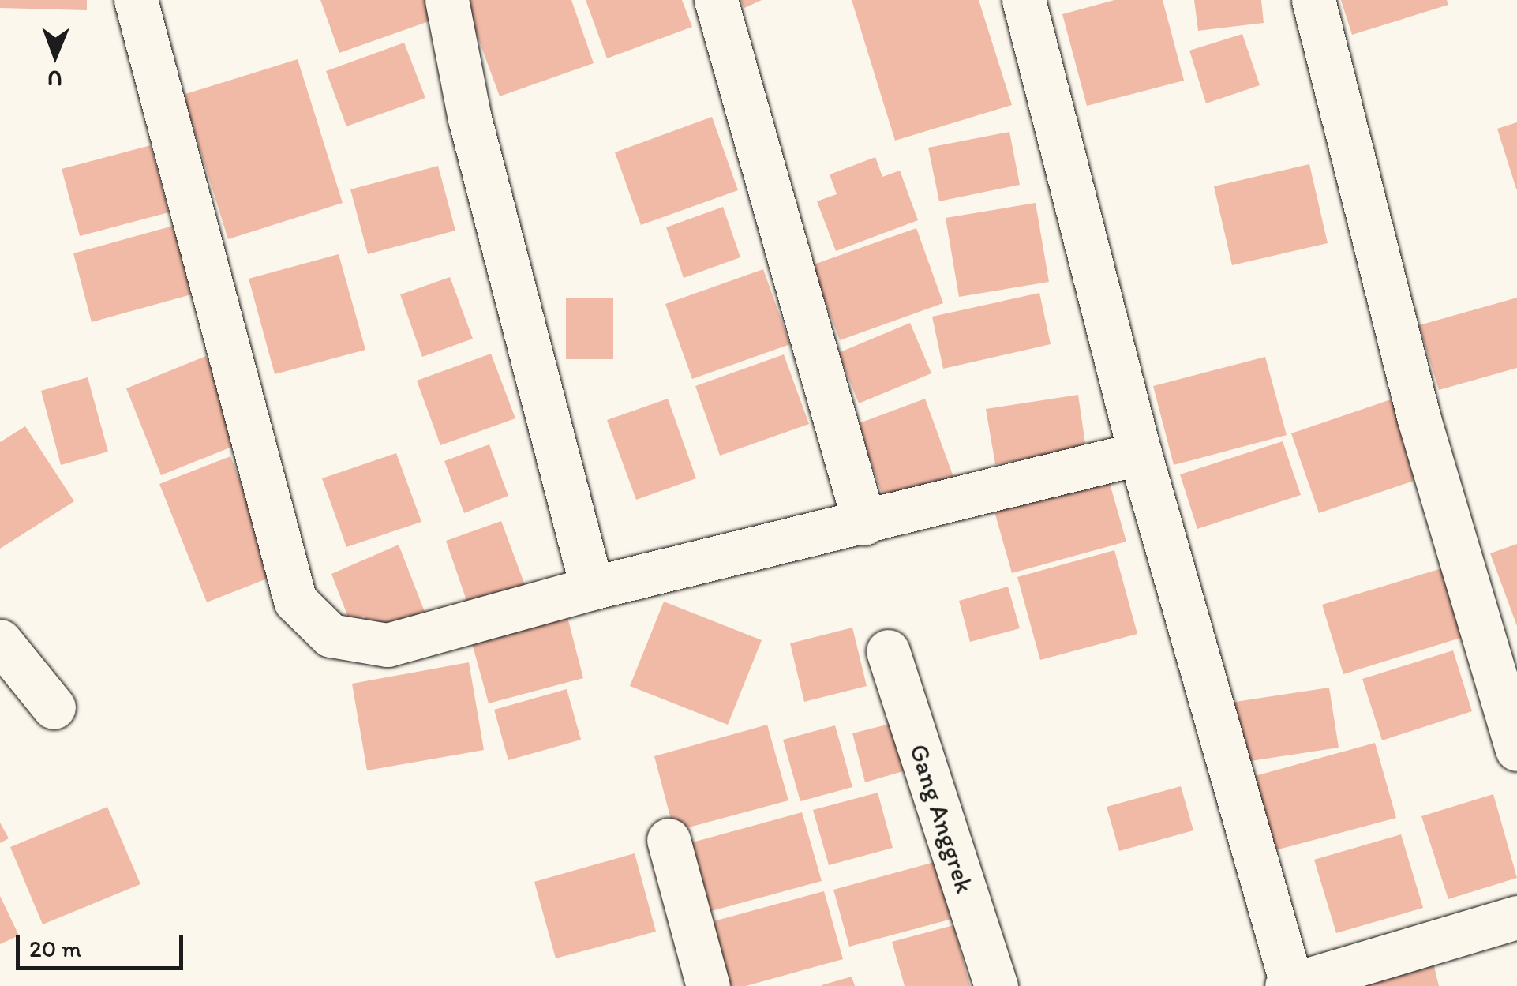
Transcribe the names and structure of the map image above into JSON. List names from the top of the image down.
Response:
{
  "streets": {
    "street": ["Gang Anggrek"]
  },
  "scale_bar": "20 m",
  "north": "bottom"
}
